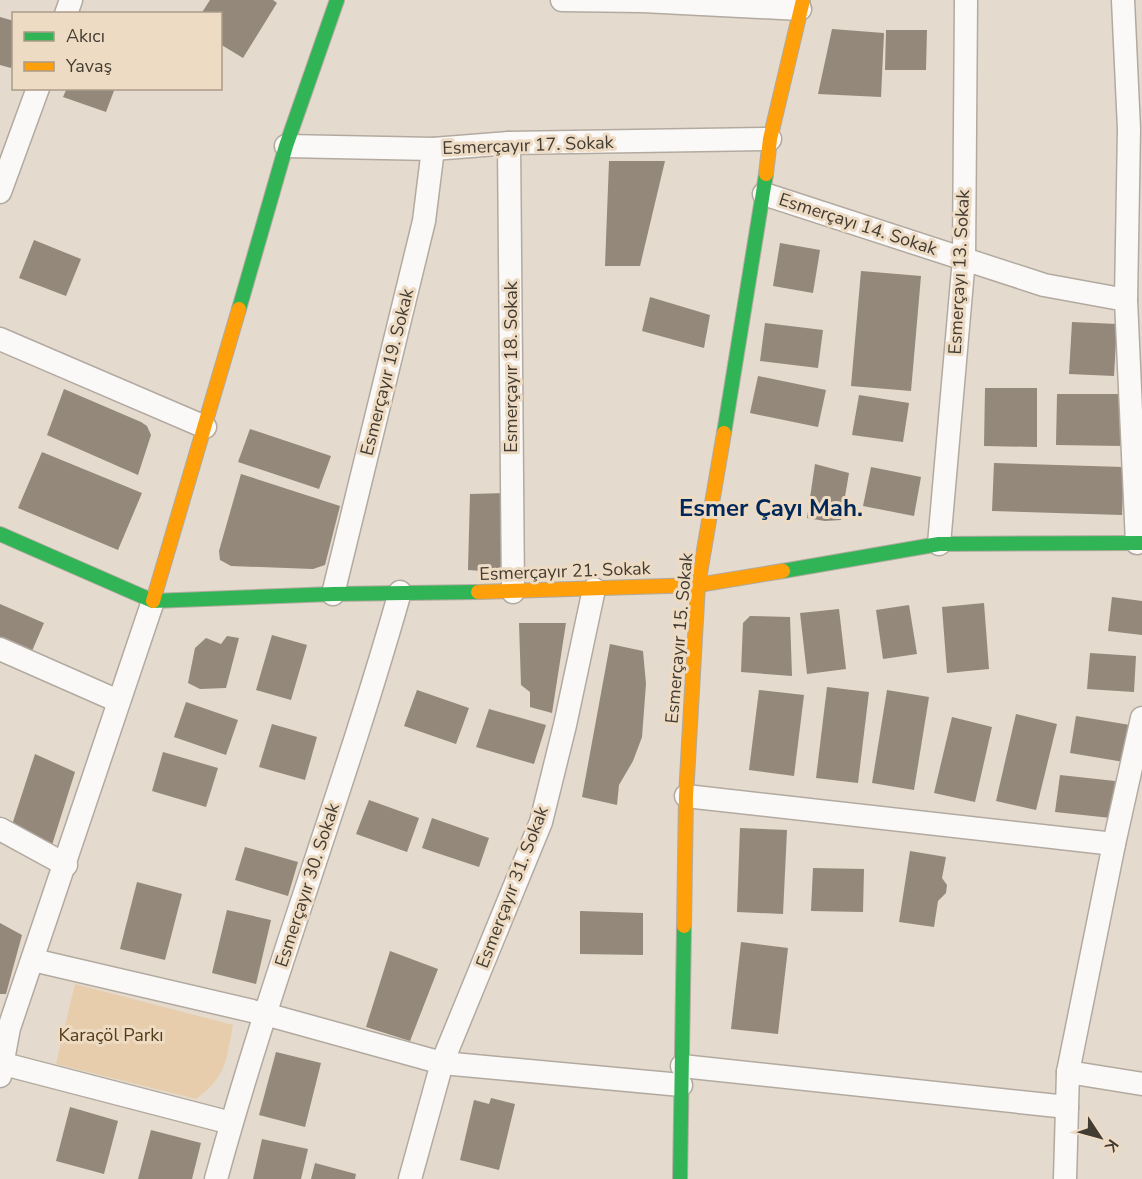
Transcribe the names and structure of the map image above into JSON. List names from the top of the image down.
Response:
{
  "streets": {
    "street": [
      "Esmerçayır 17. Sokak",
      "Esmerçayı 14. Sokak",
      "Esmerçayı 13. Sokak",
      "Esmerçayır 18. Sokak",
      "Esmerçayır 19. Sokak",
      "Esmerçayır 21. Sokak",
      "Esmerçayır 15. Sokak",
      "Esmerçayır 30. Sokak",
      "Esmerçayır 31. Sokak"
    ]
  },
  "crossings": [
    ["Esmerçayır 17. Sokak", "Esmerçayır 18. Sokak"],
    ["Esmerçayır 17. Sokak", "Esmerçayır 19. Sokak"],
    ["Esmerçayır 17. Sokak", "Esmerçayır 15. Sokak"],
    ["Esmerçayı 14. Sokak", "Esmerçayı 13. Sokak"],
    ["Esmerçayı 14. Sokak", "Esmerçayır 15. Sokak"],
    ["Esmerçayı 13. Sokak", "Esmerçayır 21. Sokak"],
    ["Esmerçayır 18. Sokak", "Esmerçayır 21. Sokak"],
    ["Esmerçayır 19. Sokak", "Esmerçayır 21. Sokak"],
    ["Esmerçayır 21. Sokak", "Esmerçayır 15. Sokak"],
    ["Esmerçayır 21. Sokak", "Esmerçayır 30. Sokak"],
    ["Esmerçayır 21. Sokak", "Esmerçayır 31. Sokak"]
  ],
  "districts": ["Esmer Çayı Mah."],
  "parks": ["Karaçöl Parkı"],
  "legend": ["Akıcı", "Yavaş"],
  "north": "bottom right"
}
